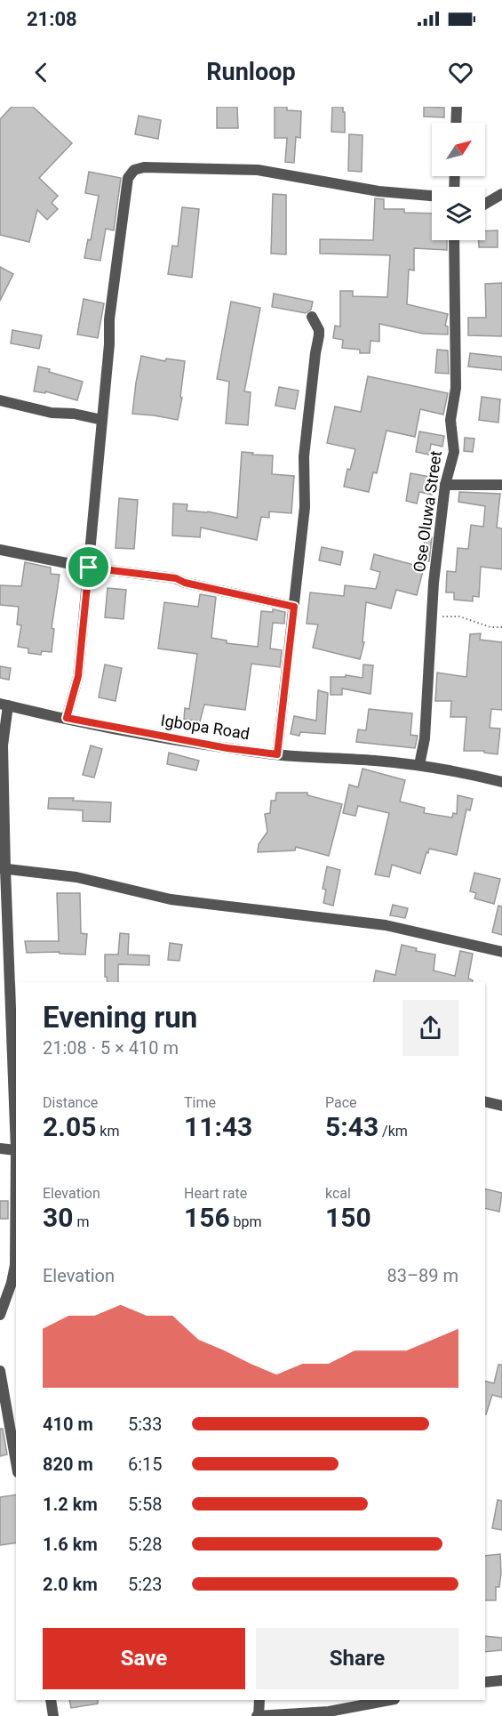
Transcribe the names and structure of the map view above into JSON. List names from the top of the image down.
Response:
{
  "streets": {
    "street": ["Ose Oluwa Street", "Igbopa Road"]
  },
  "crossings": [
    ["Ose Oluwa Street", "Igbopa Road"]
  ],
  "north": "top right",
  "page": {
    "status": "21:08",
    "header": "Runloop",
    "heading": ["Evening run", "21:08 · 5 × 410 m"],
    "stats": [
      ["Distance", "2.05 km"],
      ["Time", "11:43"],
      ["Pace", "5:43 /km"],
      ["Elevation", "30 m"],
      ["Heart rate", "156 bpm"],
      ["kcal", "150"]
    ],
    "chart": ["Elevation", "83–89 m"],
    "list": [
      {
        "name": "410 m",
        "note": "5:33"
      },
      {
        "name": "820 m",
        "note": "6:15"
      },
      {
        "name": "1.2 km",
        "note": "5:58"
      },
      {
        "name": "1.6 km",
        "note": "5:28"
      },
      {
        "name": "2.0 km",
        "note": "5:23"
      }
    ],
    "buttons": ["Save", "Share"]
  }
}
